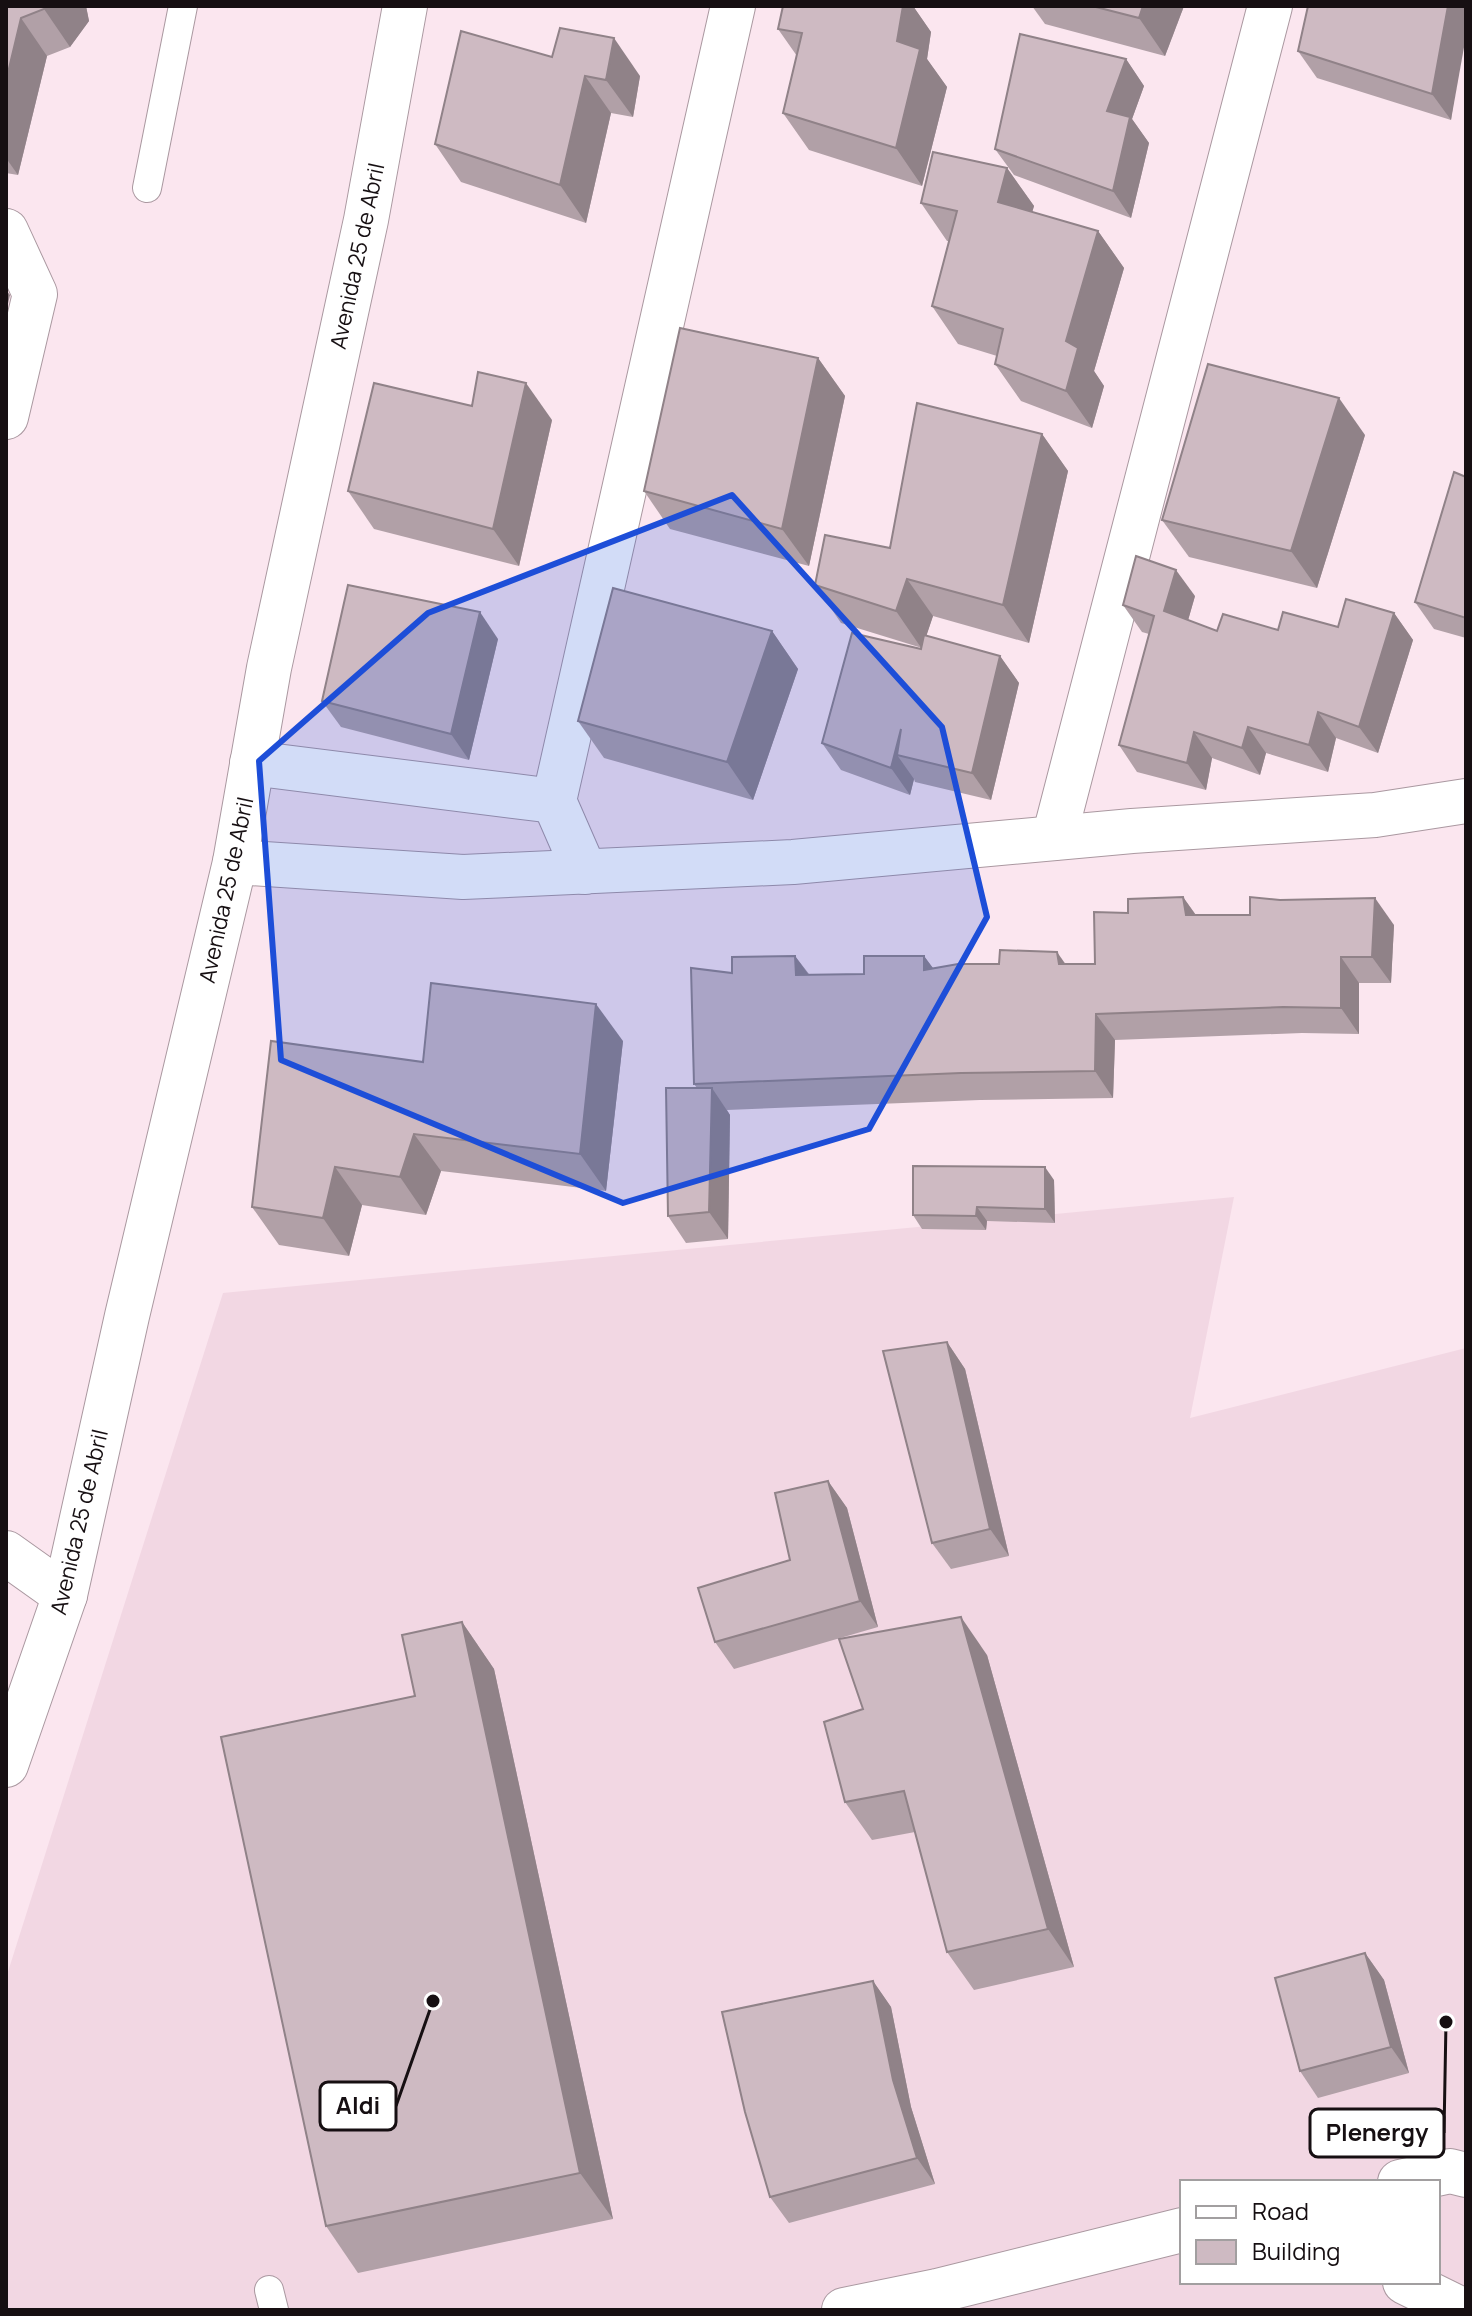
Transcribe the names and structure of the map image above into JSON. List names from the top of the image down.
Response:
{
  "streets": {
    "main road": ["Avenida 25 de Abril"]
  },
  "places": ["Aldi", "Plenergy"],
  "legend": ["Road", "Building"]
}
